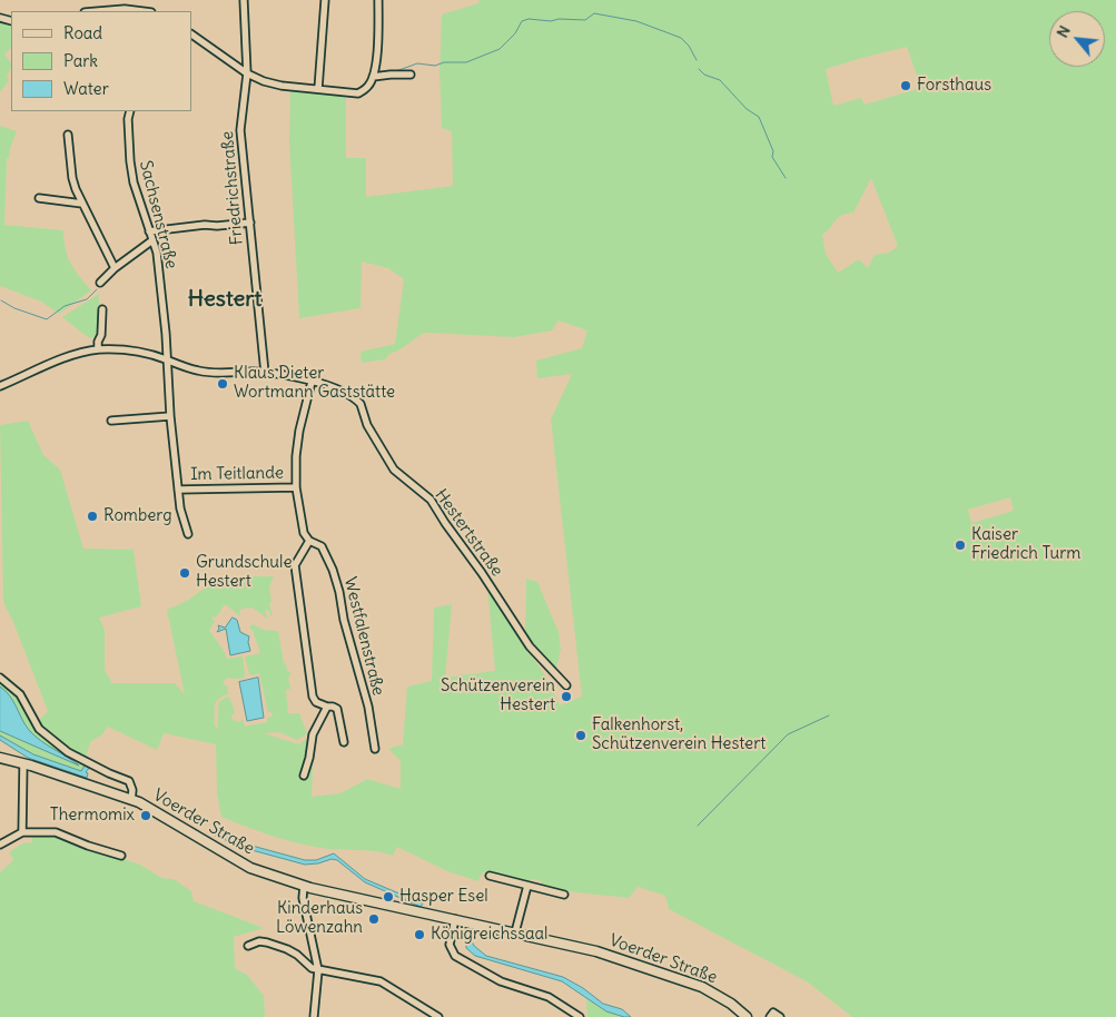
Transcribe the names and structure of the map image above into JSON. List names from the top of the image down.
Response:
{
  "streets": {
    "main road": ["Voerder Straße"],
    "street": [
      "Friedrichstraße",
      "Sachsenstraße",
      "Im Teitlande",
      "Hestertstraße",
      "Westfalenstraße"
    ]
  },
  "crossings": [
    ["Friedrichstraße", "Hestertstraße"],
    ["Sachsenstraße", "Im Teitlande"],
    ["Sachsenstraße", "Hestertstraße"],
    ["Im Teitlande", "Westfalenstraße"],
    ["Hestertstraße", "Westfalenstraße"]
  ],
  "districts": ["Hestert"],
  "places": [
    "Forsthaus",
    "Klaus Dieter Wortmann Gaststätte",
    "Romberg",
    "Kaiser Friedrich Turm",
    "Grundschule Hestert",
    "Schützenverein Hestert",
    "Falkenhorst, Schützenverein Hestert",
    "Thermomix",
    "Hasper Esel",
    "Kinderhaus Löwenzahn",
    "Königreichssaal"
  ],
  "legend": ["Road", "Park", "Water"],
  "north": "top left"
}
